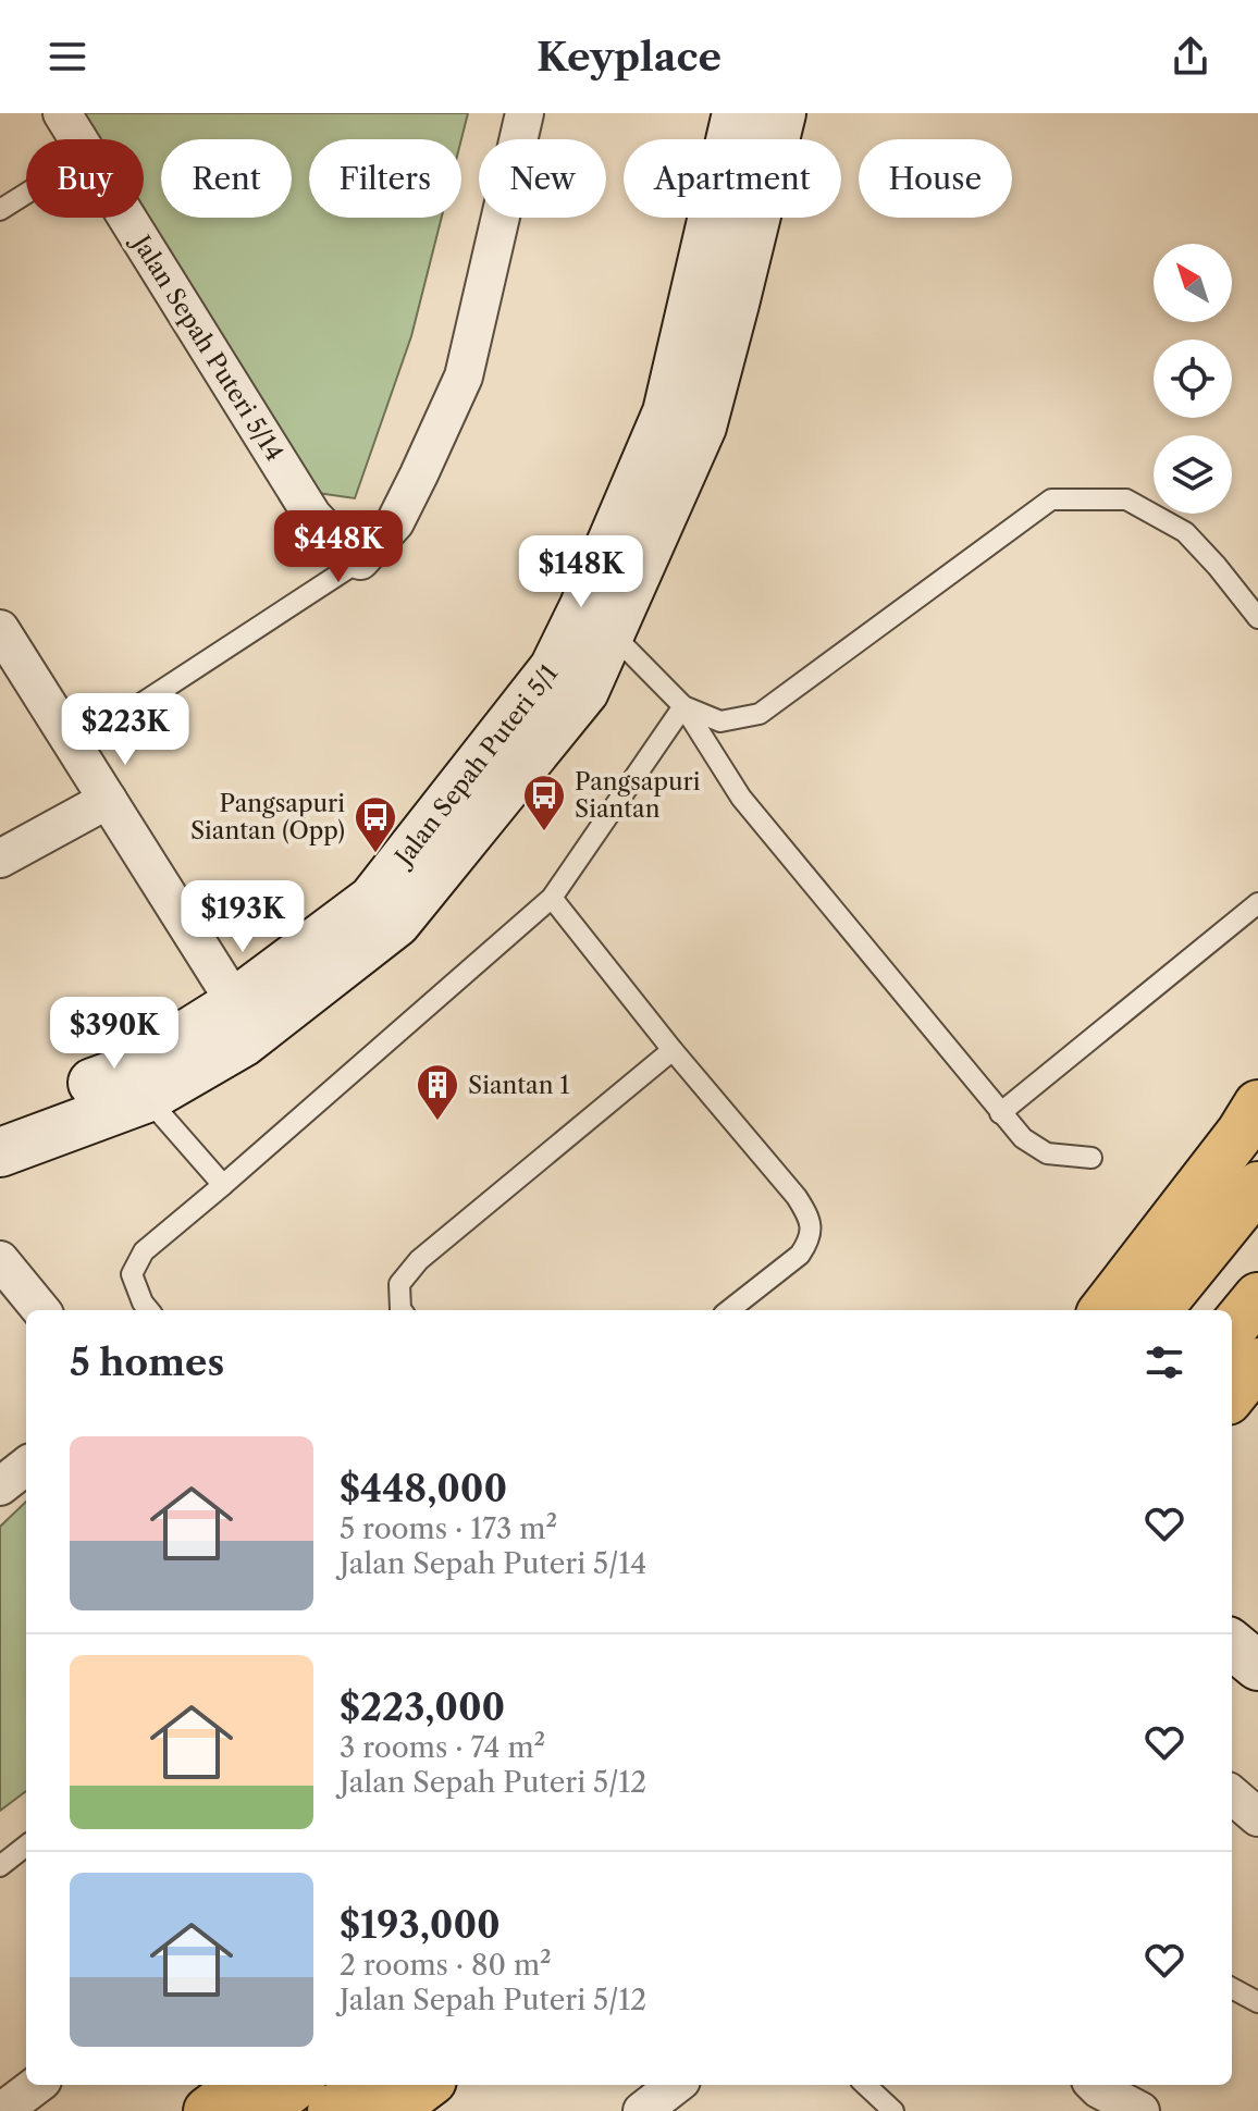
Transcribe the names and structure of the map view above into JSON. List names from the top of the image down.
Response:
{
  "streets": {
    "street": ["Jalan Sepah Puteri 5/14", "Jalan Sepah Puteri 5/1"]
  },
  "places": {
    "bus stop": ["Pangsapuri Siantan", "Pangsapuri Siantan (Opp)"],
    "building": ["Siantan 1"]
  },
  "north": "top left",
  "page": {
    "header": "Keyplace",
    "chip": [
      "Buy",
      "Rent",
      "Filters",
      "New",
      "Apartment",
      "House"
    ],
    "price": [
      "$448K",
      "$148K",
      "$223K",
      "$193K",
      "$390K"
    ],
    "heading": "5 homes",
    "list": [
      {
        "name": "$448,000",
        "note": "5 rooms · 173 m² · Jalan Sepah Puteri 5/14"
      },
      {
        "name": "$223,000",
        "note": "3 rooms · 74 m² · Jalan Sepah Puteri 5/12"
      },
      {
        "name": "$193,000",
        "note": "2 rooms · 80 m² · Jalan Sepah Puteri 5/12"
      }
    ]
  }
}
